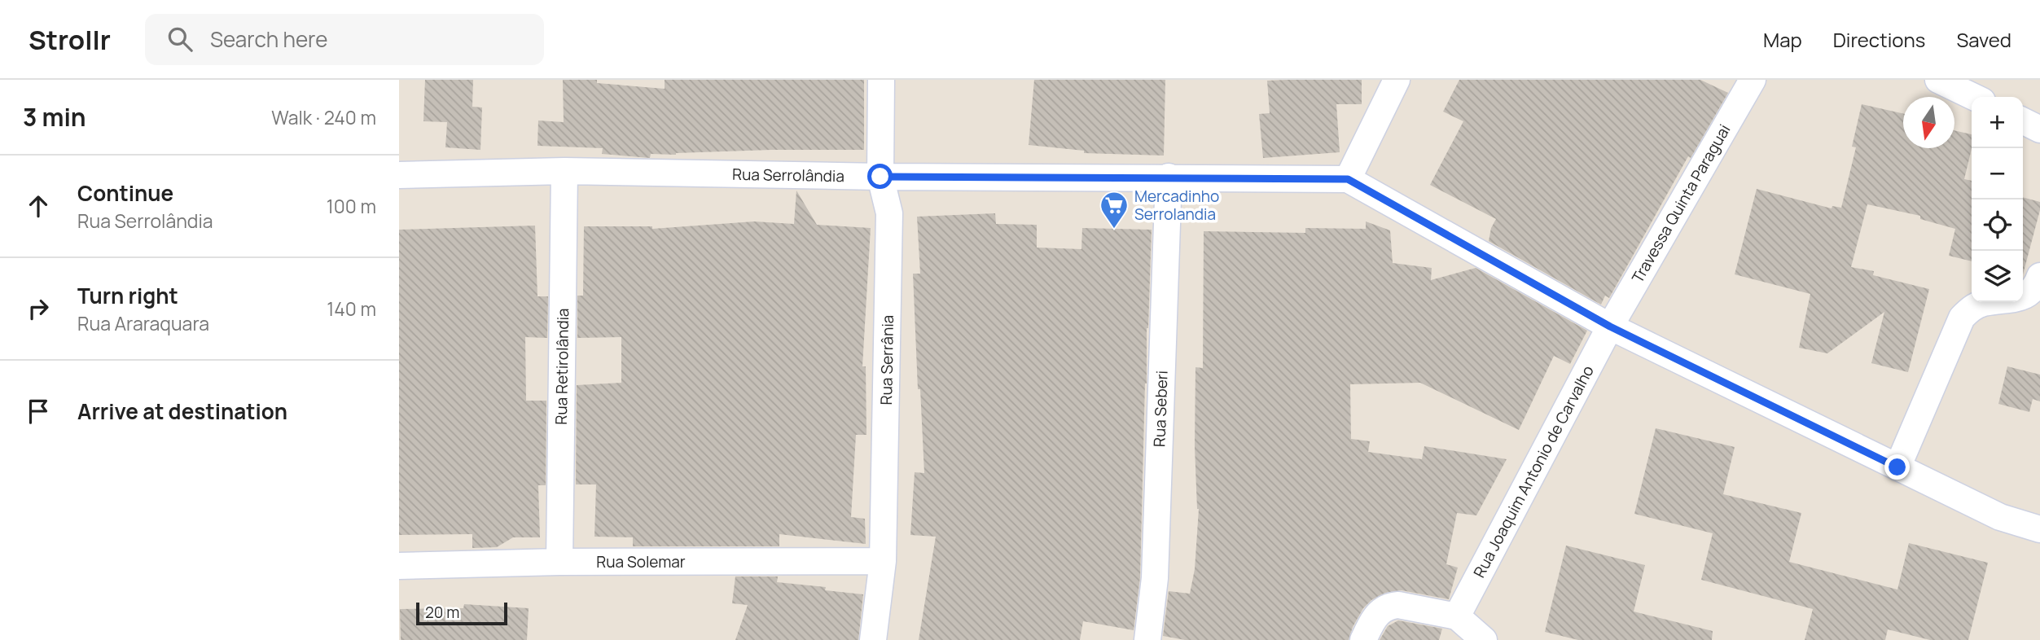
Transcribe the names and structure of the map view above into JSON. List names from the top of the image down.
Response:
{
  "streets": {
    "street": [
      "Rua Serrolândia",
      "Travessa Quinta Paraguai",
      "Rua Serrânia",
      "Rua Retirolândia",
      "Rua Seberi",
      "Rua Joaquim Antonio de Carvalho",
      "Rua Solemar"
    ]
  },
  "crossings": [
    ["Rua Serrolândia", "Rua Serrânia"],
    ["Rua Serrolândia", "Rua Retirolândia"],
    ["Rua Serrolândia", "Rua Seberi"],
    ["Travessa Quinta Paraguai", "Rua Joaquim Antonio de Carvalho"],
    ["Rua Serrânia", "Rua Solemar"],
    ["Rua Retirolândia", "Rua Solemar"]
  ],
  "places": {
    "supermarket": ["Mercadinho Serrolandia"]
  },
  "scale_bar": "20 m",
  "north": "bottom",
  "page": {
    "header": "Strollr",
    "search": "Search here",
    "nav": ["Map", "Directions", "Saved"],
    "heading": ["3 min", "Walk · 240 m"],
    "map_buttons": ["+", "−"],
    "list": [
      ["Continue", "Rua Serrolândia", "100 m"],
      ["Turn right", "Rua Araraquara", "140 m"],
      "Arrive at destination"
    ],
    "scale": "20 m"
  }
}
